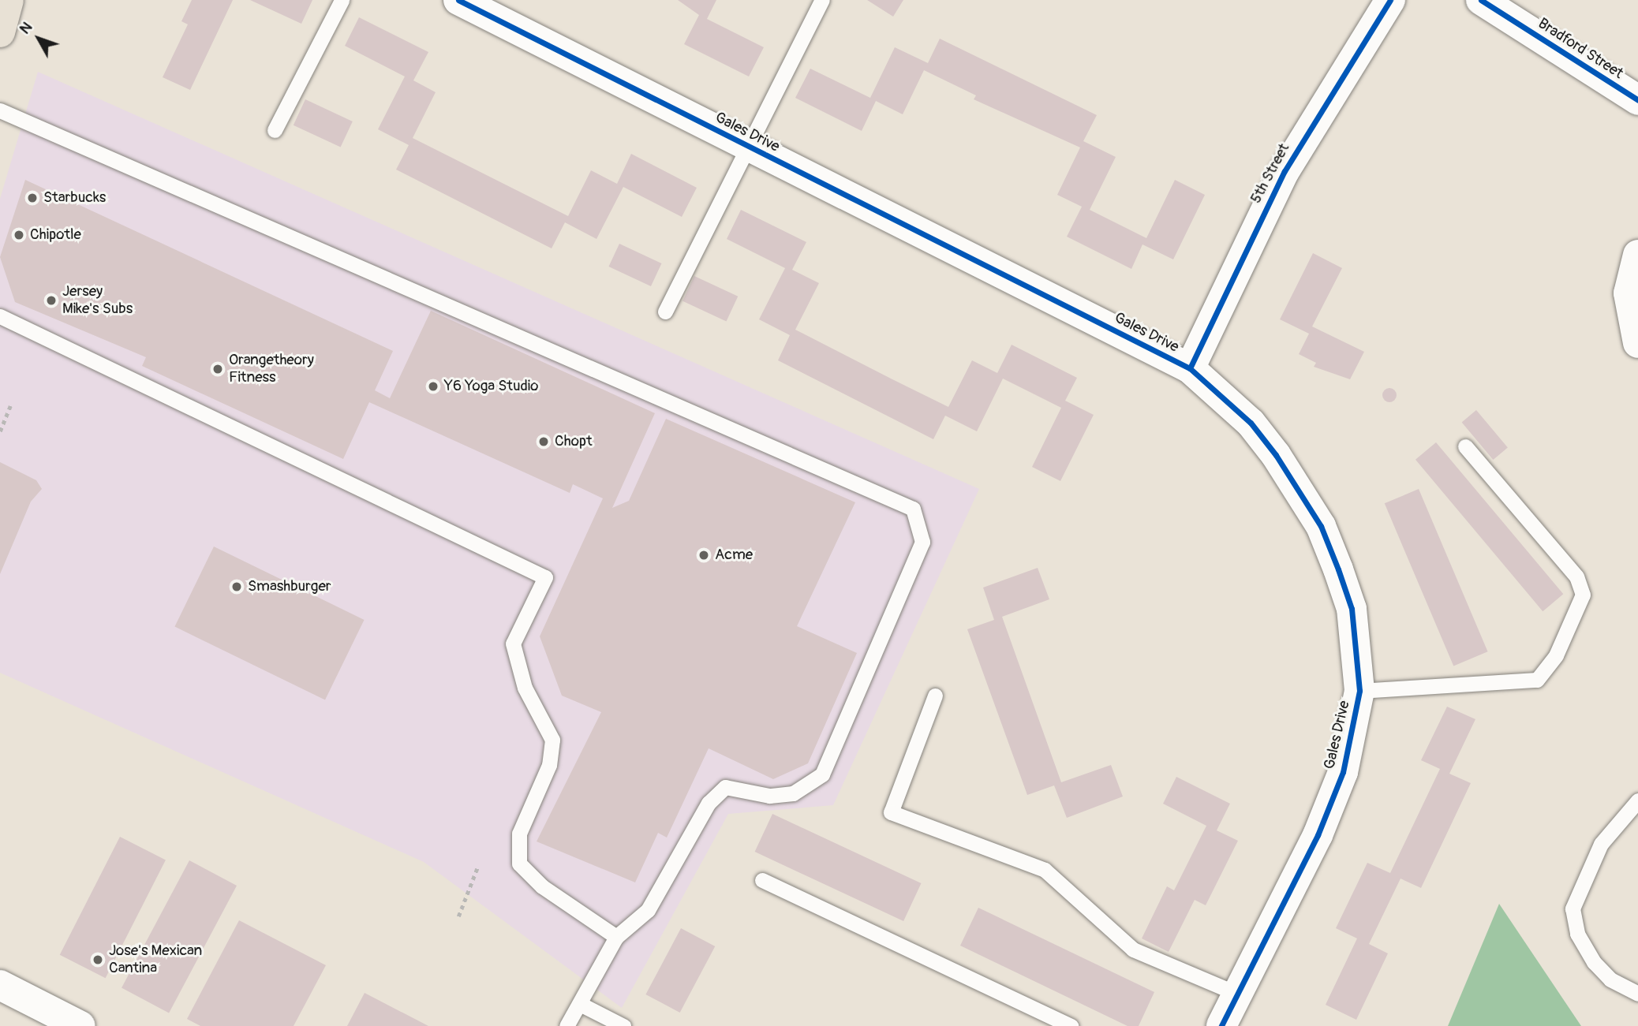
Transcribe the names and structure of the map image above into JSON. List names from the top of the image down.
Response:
{
  "streets": {
    "street": ["Bradford Street", "Gales Drive", "5th Street"]
  },
  "crossings": [
    ["Gales Drive", "5th Street"]
  ],
  "places": [
    "Starbucks",
    "Chipotle",
    "Jersey Mike's Subs",
    "Orangetheory Fitness",
    "Y6 Yoga Studio",
    "Chopt",
    "Acme",
    "Smashburger",
    "Jose's Mexican Cantina"
  ],
  "north": "top left"
}
